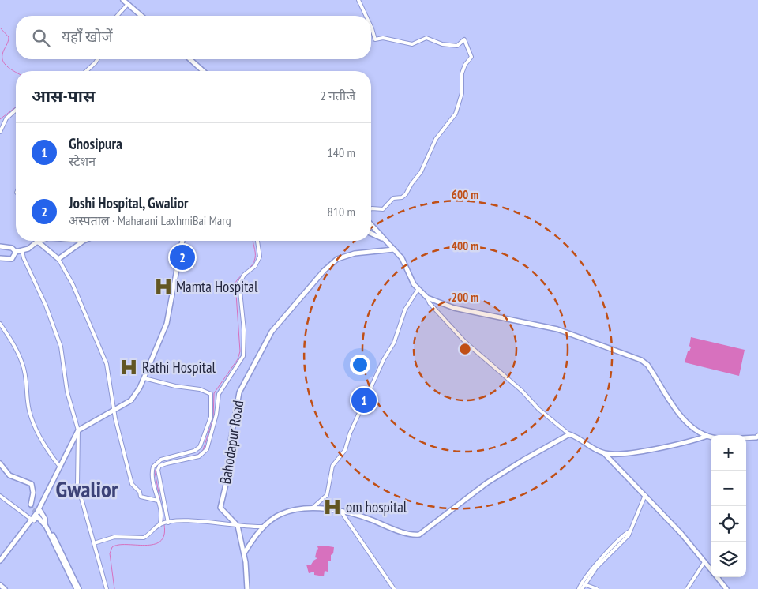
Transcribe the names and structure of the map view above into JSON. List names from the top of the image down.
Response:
{
  "streets": {
    "main road": ["Bahodapur Road"]
  },
  "districts": ["Gwalior"],
  "places": {
    "hospital": ["Mamta Hospital", "Rathi Hospital", "om hospital"]
  },
  "page": {
    "search": "यहाँ खोजें",
    "heading": ["आस-पास", "2 नतीजे"],
    "list": [
      {
        "mark": "1",
        "name": "Ghosipura",
        "note": "स्टेशन",
        "value": "140 m"
      },
      {
        "mark": "2",
        "name": "Joshi Hospital, Gwalior",
        "note": "अस्पताल · Maharani LaxhmiBai Marg",
        "value": "810 m"
      }
    ],
    "pins": ["2", "1"],
    "map_buttons": ["+", "−"]
  },
  "rings": ["600 m", "400 m", "200 m"]
}
